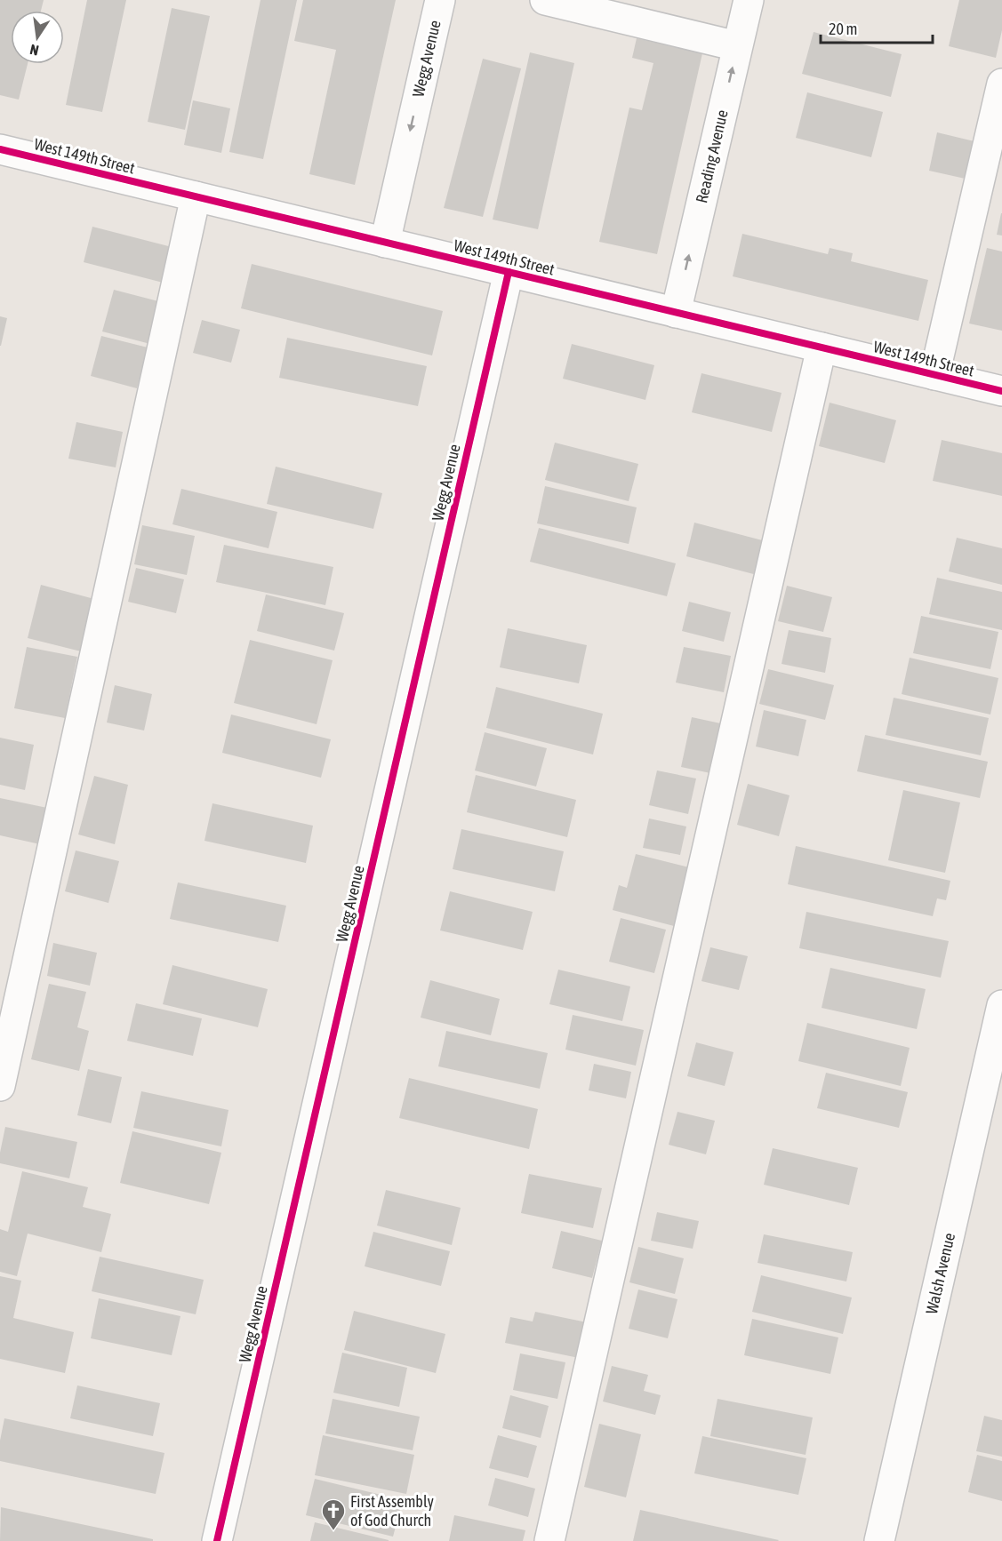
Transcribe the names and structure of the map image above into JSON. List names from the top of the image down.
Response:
{
  "streets": {
    "street": [
      "Wegg Avenue",
      "West 149th Street",
      "Reading Avenue",
      "Walsh Avenue"
    ]
  },
  "crossings": [
    ["Wegg Avenue", "West 149th Street"],
    ["West 149th Street", "Reading Avenue"]
  ],
  "one_way": ["Reading Avenue"],
  "places": {
    "church": ["First Assembly of God Church"]
  },
  "scale_bar": "20 m",
  "north": "bottom"
}
